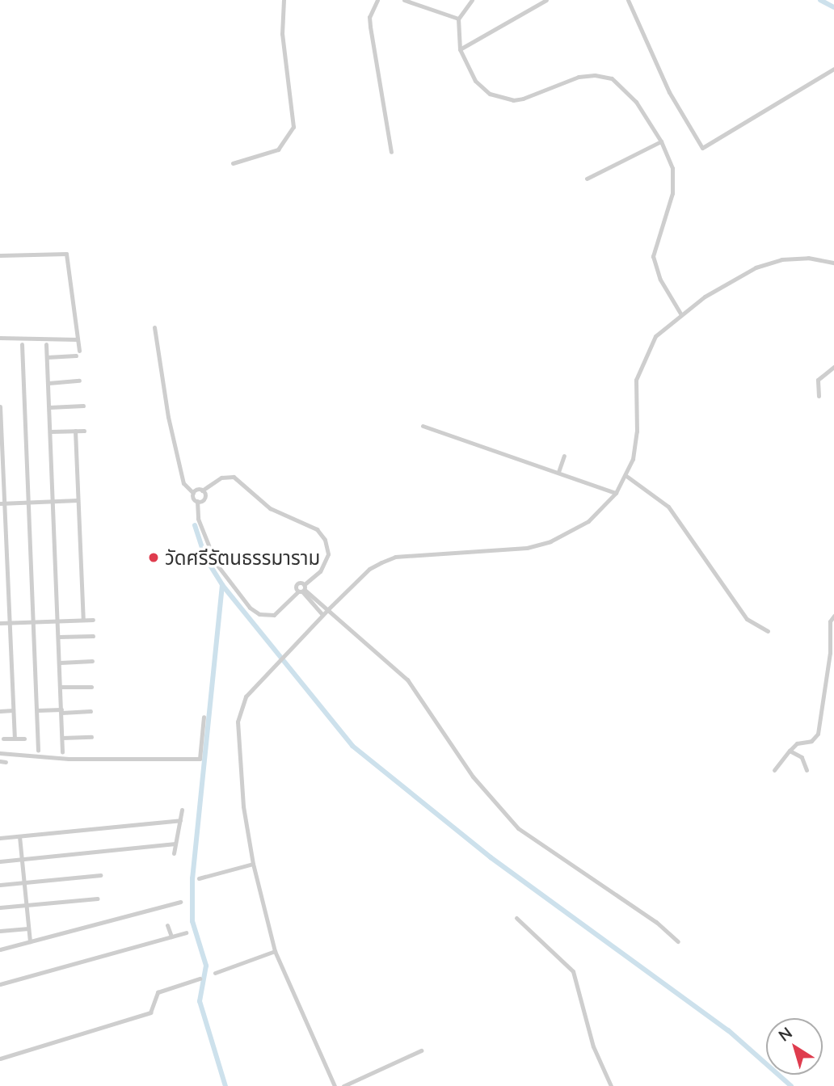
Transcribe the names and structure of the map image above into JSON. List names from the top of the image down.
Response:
{
  "places": ["วัดศรีรัตนธรรมาราม"],
  "north": "top left"
}
